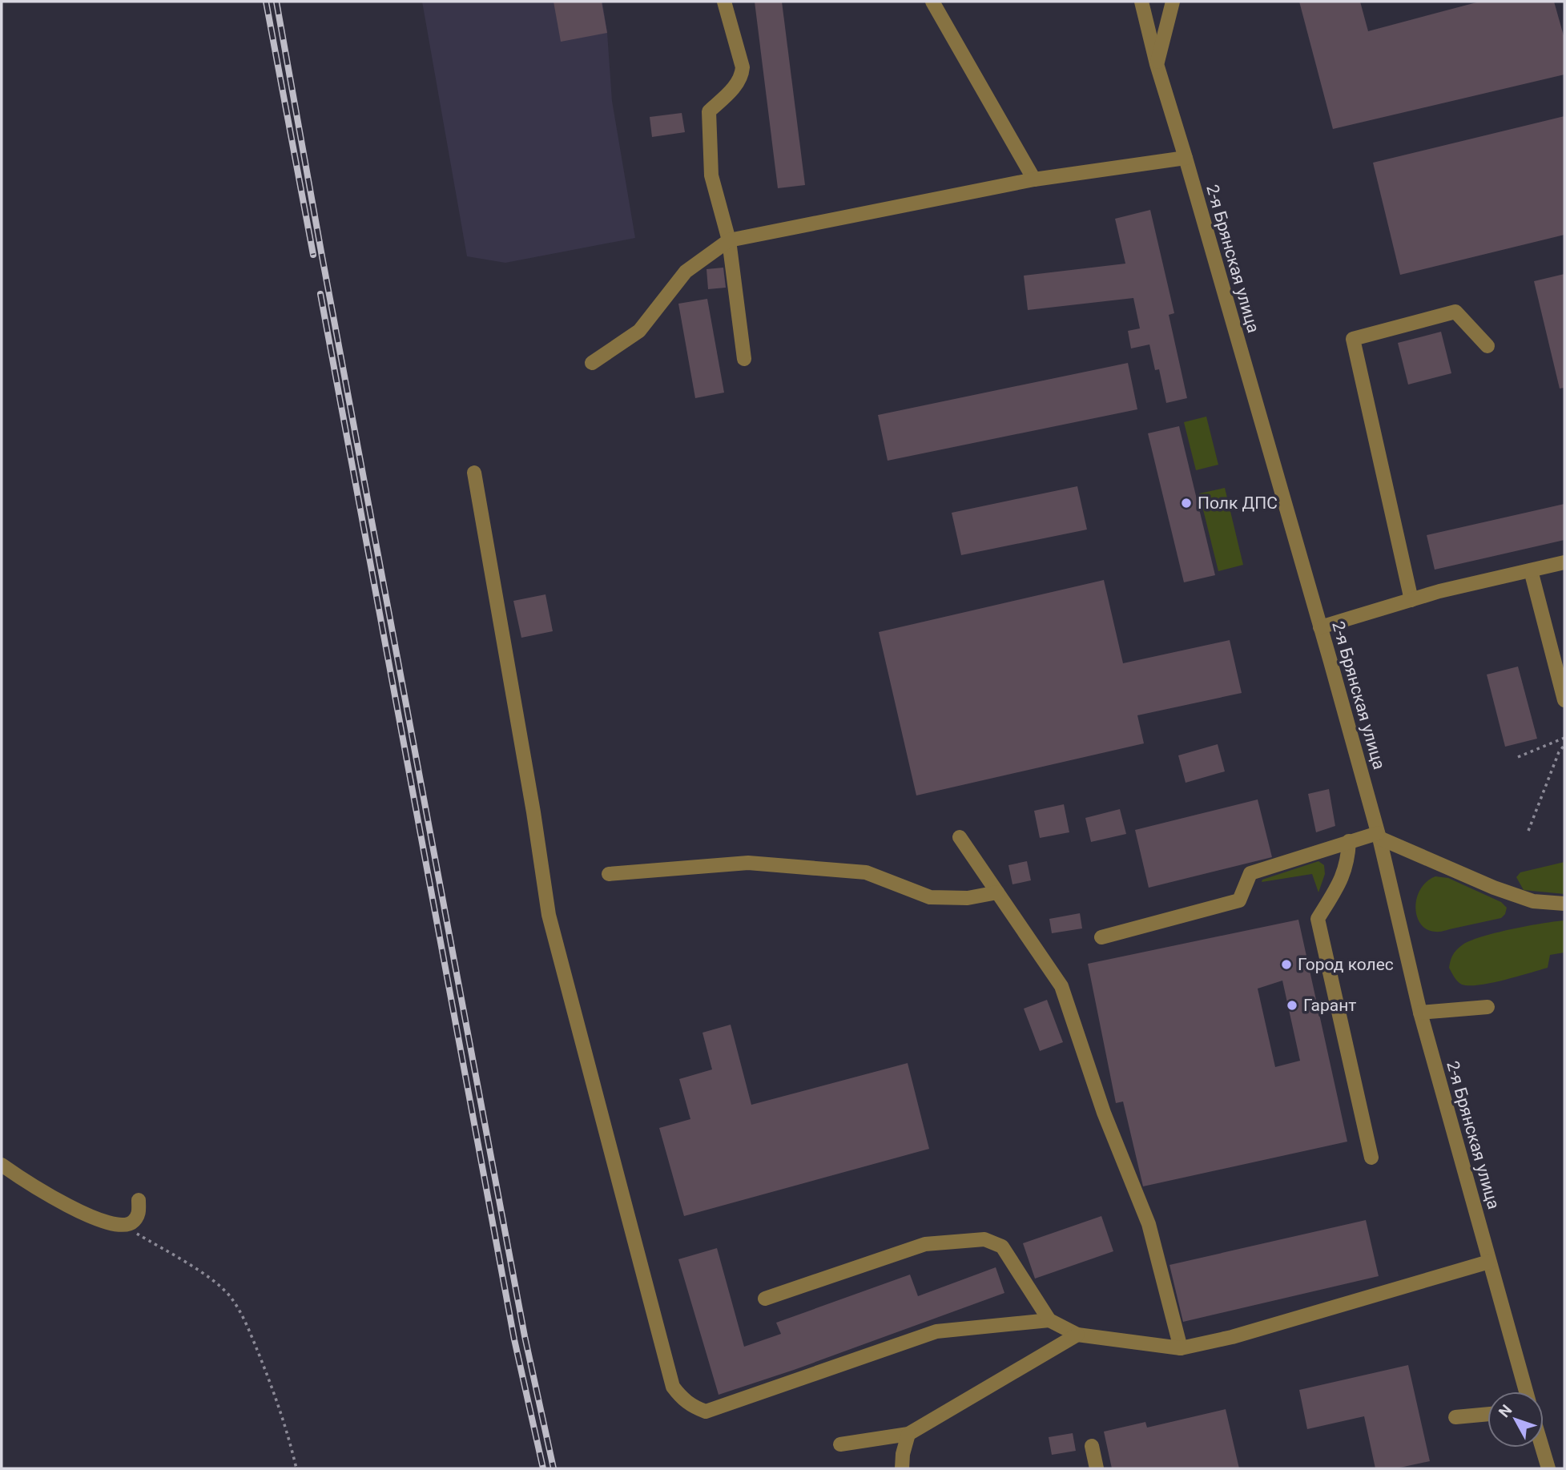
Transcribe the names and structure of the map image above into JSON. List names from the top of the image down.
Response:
{
  "streets": {
    "street": ["2-я Брянская улица"]
  },
  "places": ["Полк ДПС", "Город колес", "Гарант"],
  "north": "top left"
}
